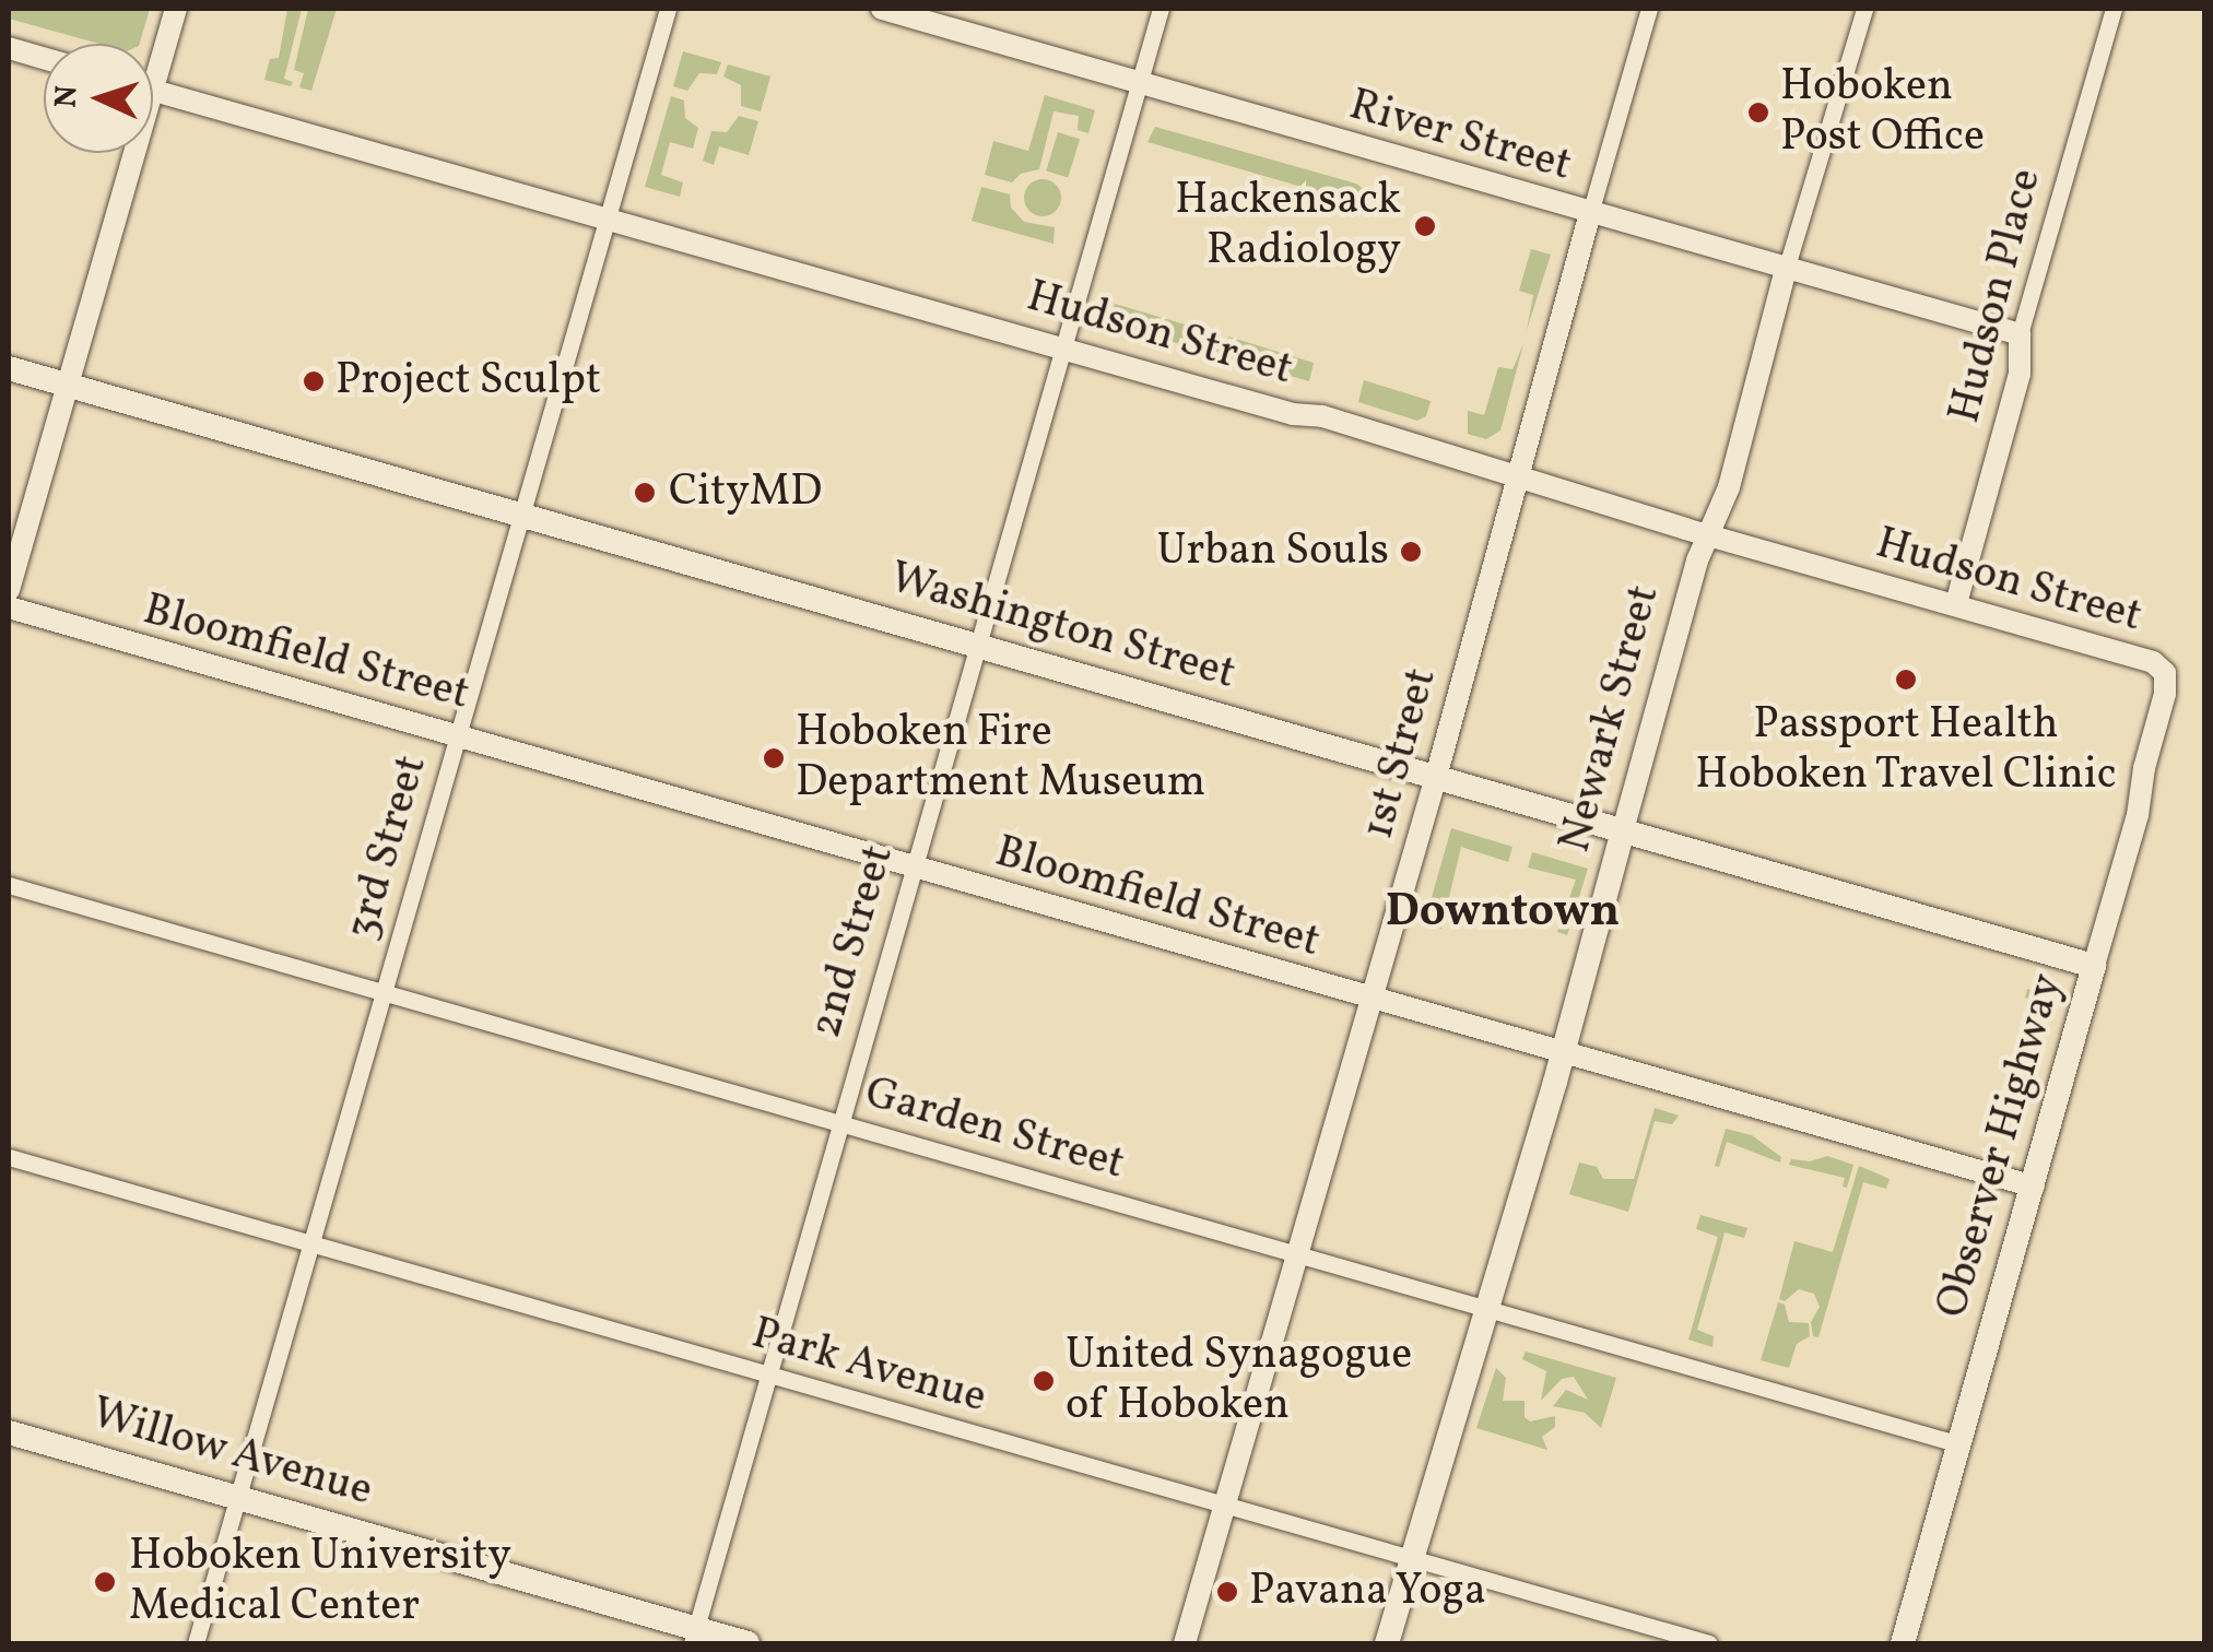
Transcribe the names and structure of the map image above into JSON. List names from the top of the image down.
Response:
{
  "streets": {
    "main road": [
      "Washington Street",
      "Newark Street",
      "Observer Highway",
      "Willow Avenue"
    ],
    "street": [
      "River Street",
      "Hudson Place",
      "Hudson Street",
      "Bloomfield Street",
      "1st Street",
      "3rd Street",
      "2nd Street",
      "Garden Street",
      "Park Avenue"
    ]
  },
  "crossings": [
    ["River Street", "Hudson Place"],
    ["River Street", "Newark Street"],
    ["River Street", "1st Street"],
    ["River Street", "2nd Street"],
    ["Hudson Place", "Hudson Street"],
    ["Hudson Street", "Newark Street"],
    ["Hudson Street", "1st Street"],
    ["Hudson Street", "3rd Street"],
    ["Hudson Street", "2nd Street"],
    ["Hudson Street", "Observer Highway"],
    ["Washington Street", "Newark Street"],
    ["Washington Street", "1st Street"],
    ["Washington Street", "3rd Street"],
    ["Washington Street", "2nd Street"],
    ["Washington Street", "Observer Highway"],
    ["Bloomfield Street", "Newark Street"],
    ["Bloomfield Street", "1st Street"],
    ["Bloomfield Street", "3rd Street"],
    ["Bloomfield Street", "2nd Street"],
    ["Bloomfield Street", "Observer Highway"],
    ["Newark Street", "Garden Street"],
    ["Newark Street", "Park Avenue"],
    ["1st Street", "Garden Street"],
    ["1st Street", "Park Avenue"],
    ["3rd Street", "Garden Street"],
    ["3rd Street", "Park Avenue"],
    ["3rd Street", "Willow Avenue"],
    ["2nd Street", "Garden Street"],
    ["2nd Street", "Park Avenue"],
    ["2nd Street", "Willow Avenue"],
    ["Garden Street", "Observer Highway"]
  ],
  "districts": ["Downtown"],
  "places": [
    "Hoboken Post Office",
    "Hackensack Radiology",
    "Project Sculpt",
    "CityMD",
    "Urban Souls",
    "Passport Health Hoboken Travel Clinic",
    "Hoboken Fire Department Museum",
    "United Synagogue of Hoboken",
    "Hoboken University Medical Center",
    "Pavana Yoga"
  ],
  "north": "left"
}
